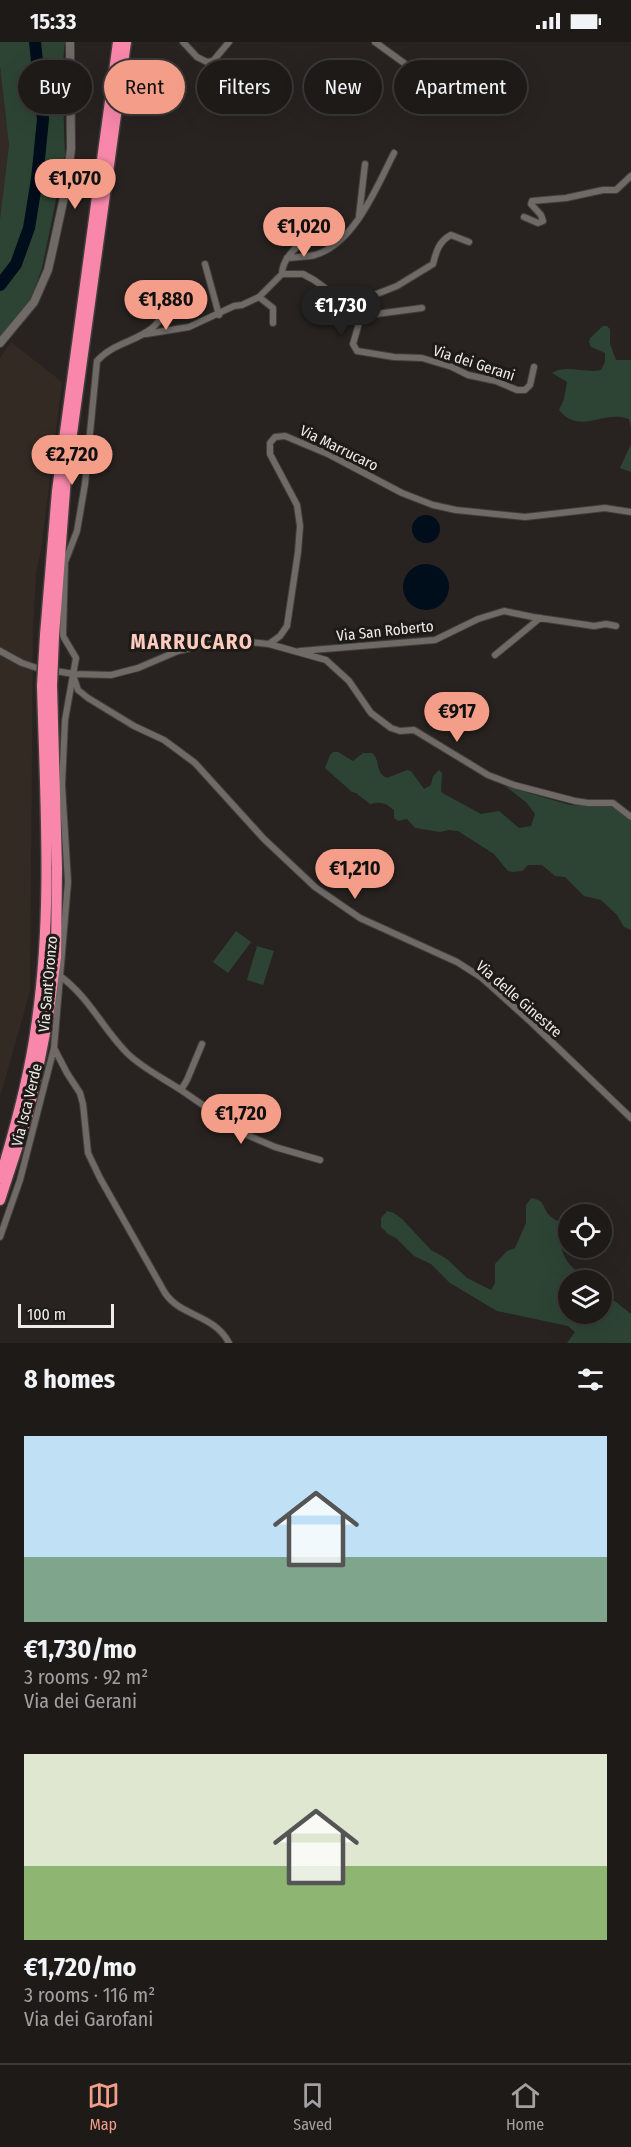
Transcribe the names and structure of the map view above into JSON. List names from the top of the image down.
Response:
{
  "streets": {
    "street": [
      "Via dei Gerani",
      "Via Marrucaro",
      "Via San Roberto",
      "Via Sant'Oronzo",
      "Via delle Ginestre",
      "Via Isca Verde"
    ]
  },
  "crossings": [
    ["Via Sant'Oronzo", "Via delle Ginestre"],
    ["Via Sant'Oronzo", "Via Isca Verde"]
  ],
  "districts": ["MARRUCARO"],
  "scale_bar": "100 m",
  "page": {
    "status": "15:33",
    "chip": [
      "Buy",
      "Rent",
      "Filters",
      "New",
      "Apartment"
    ],
    "price": [
      "€1,070",
      "€1,020",
      "€1,880",
      "€1,730",
      "€2,720",
      "€917",
      "€1,210",
      "€1,720"
    ],
    "scale": "100 m",
    "heading": "8 homes",
    "list": [
      {
        "name": "€1,730/mo",
        "note": "3 rooms · 92 m² · Via dei Gerani"
      },
      {
        "name": "€1,720/mo",
        "note": "3 rooms · 116 m² · Via dei Garofani"
      }
    ],
    "tabs": ["Map", "Saved", "Home"]
  }
}
